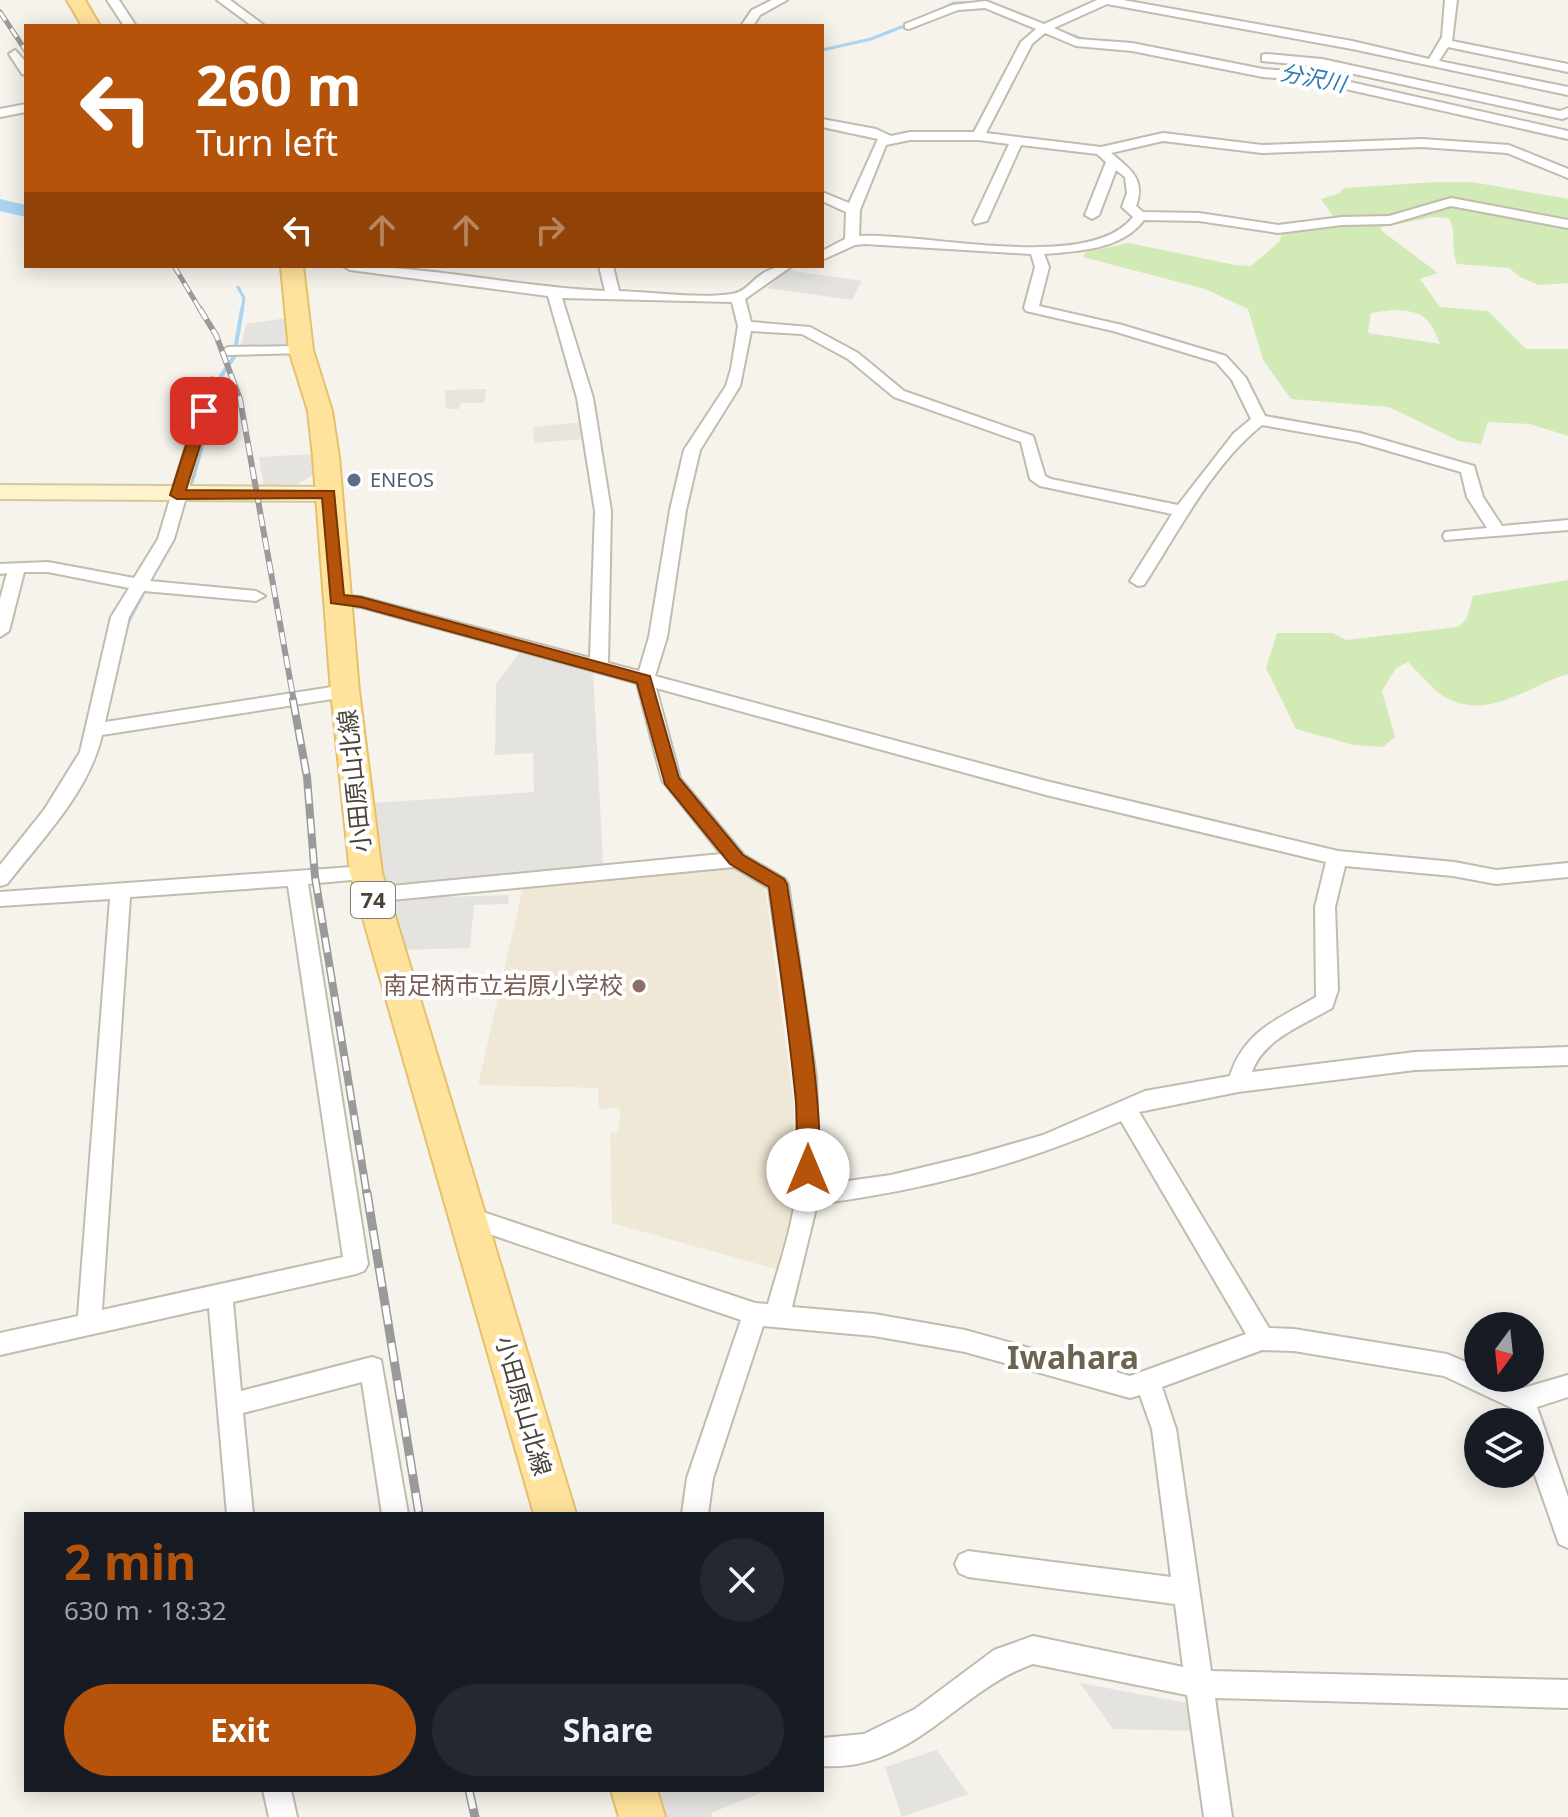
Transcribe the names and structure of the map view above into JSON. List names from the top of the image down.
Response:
{
  "streets": {
    "main road": ["小田原山北線", "74"]
  },
  "districts": ["Iwahara"],
  "water": ["分沢川"],
  "places": ["ENEOS", "南足柄市立岩原小学校"],
  "north": "bottom",
  "page": {
    "turn": ["260 m", "Turn left"],
    "heading": ["2 min", "630 m · 18:32"],
    "buttons": ["Exit", "Share"]
  }
}
